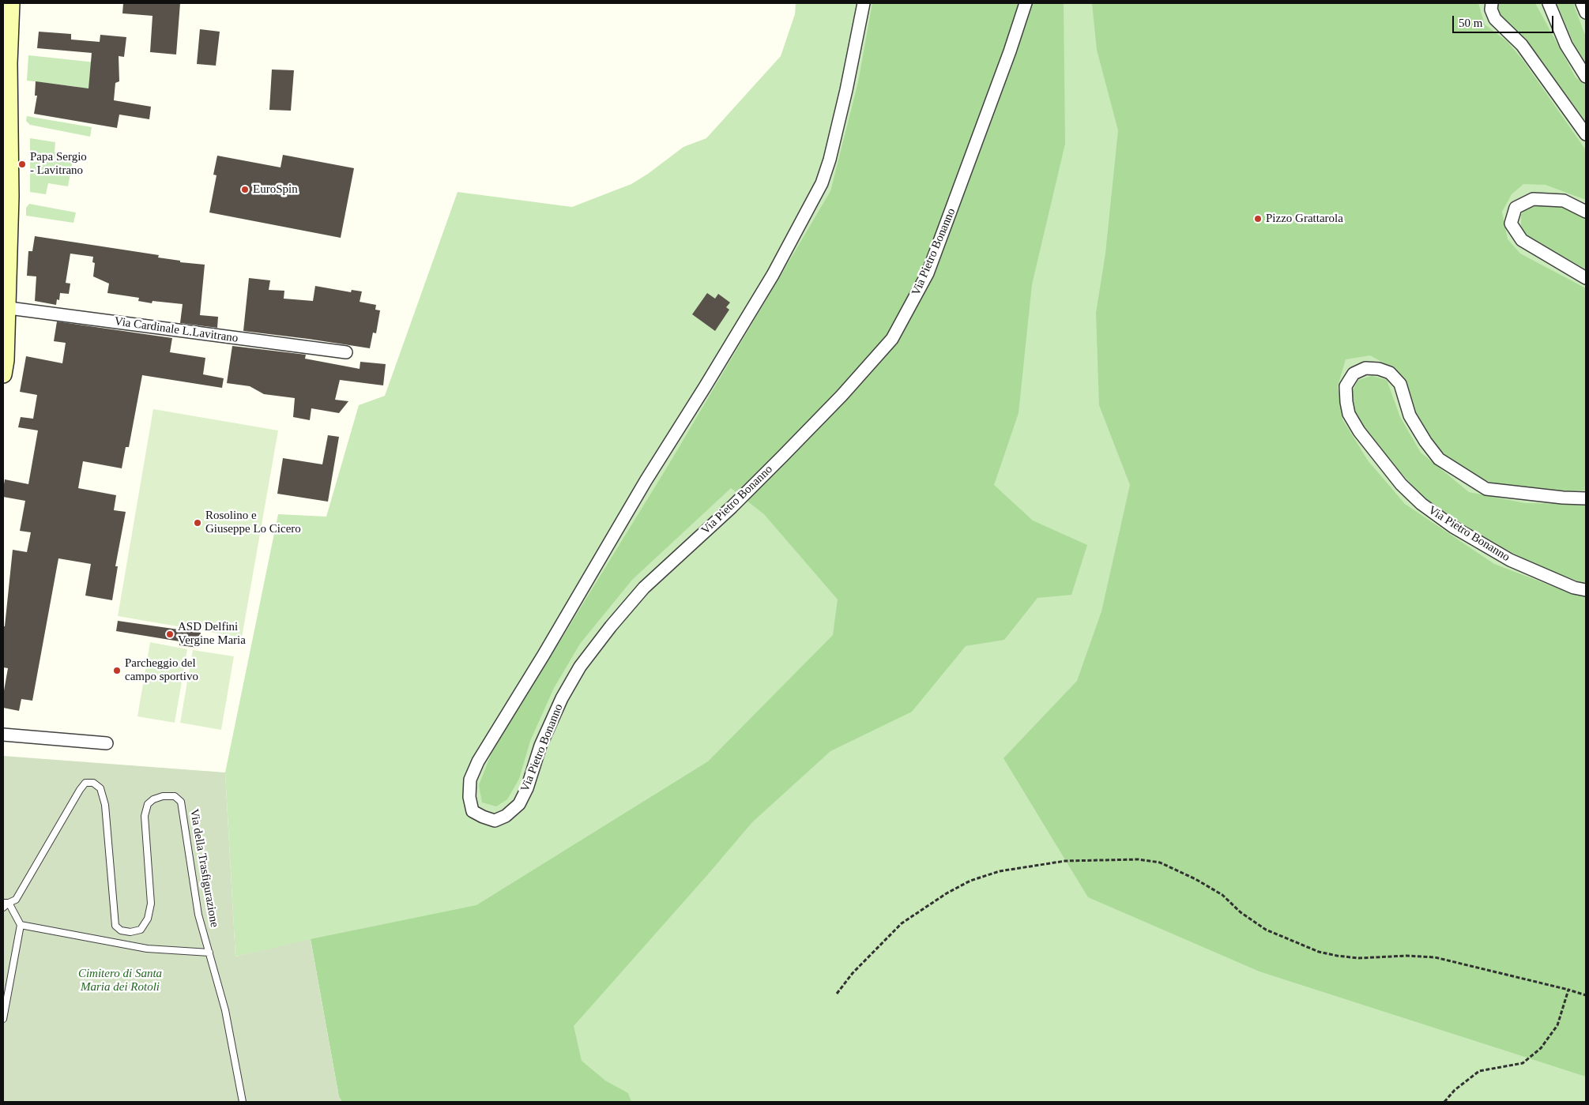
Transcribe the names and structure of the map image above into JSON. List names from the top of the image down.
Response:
{
  "streets": {
    "street": ["Via Pietro Bonanno", "Via Cardinale L.Lavitrano"],
    "lane": ["Via della Trasfigurazione"]
  },
  "parks": ["Cimitero di Santa Maria dei Rotoli"],
  "places": [
    "Papa Sergio - Lavitrano",
    "EuroSpin",
    "Pizzo Grattarola",
    "Rosolino e Giuseppe Lo Cicero",
    "ASD Delfini Vergine Maria",
    "Parcheggio del campo sportivo"
  ],
  "scale_bar": "50 m"
}
